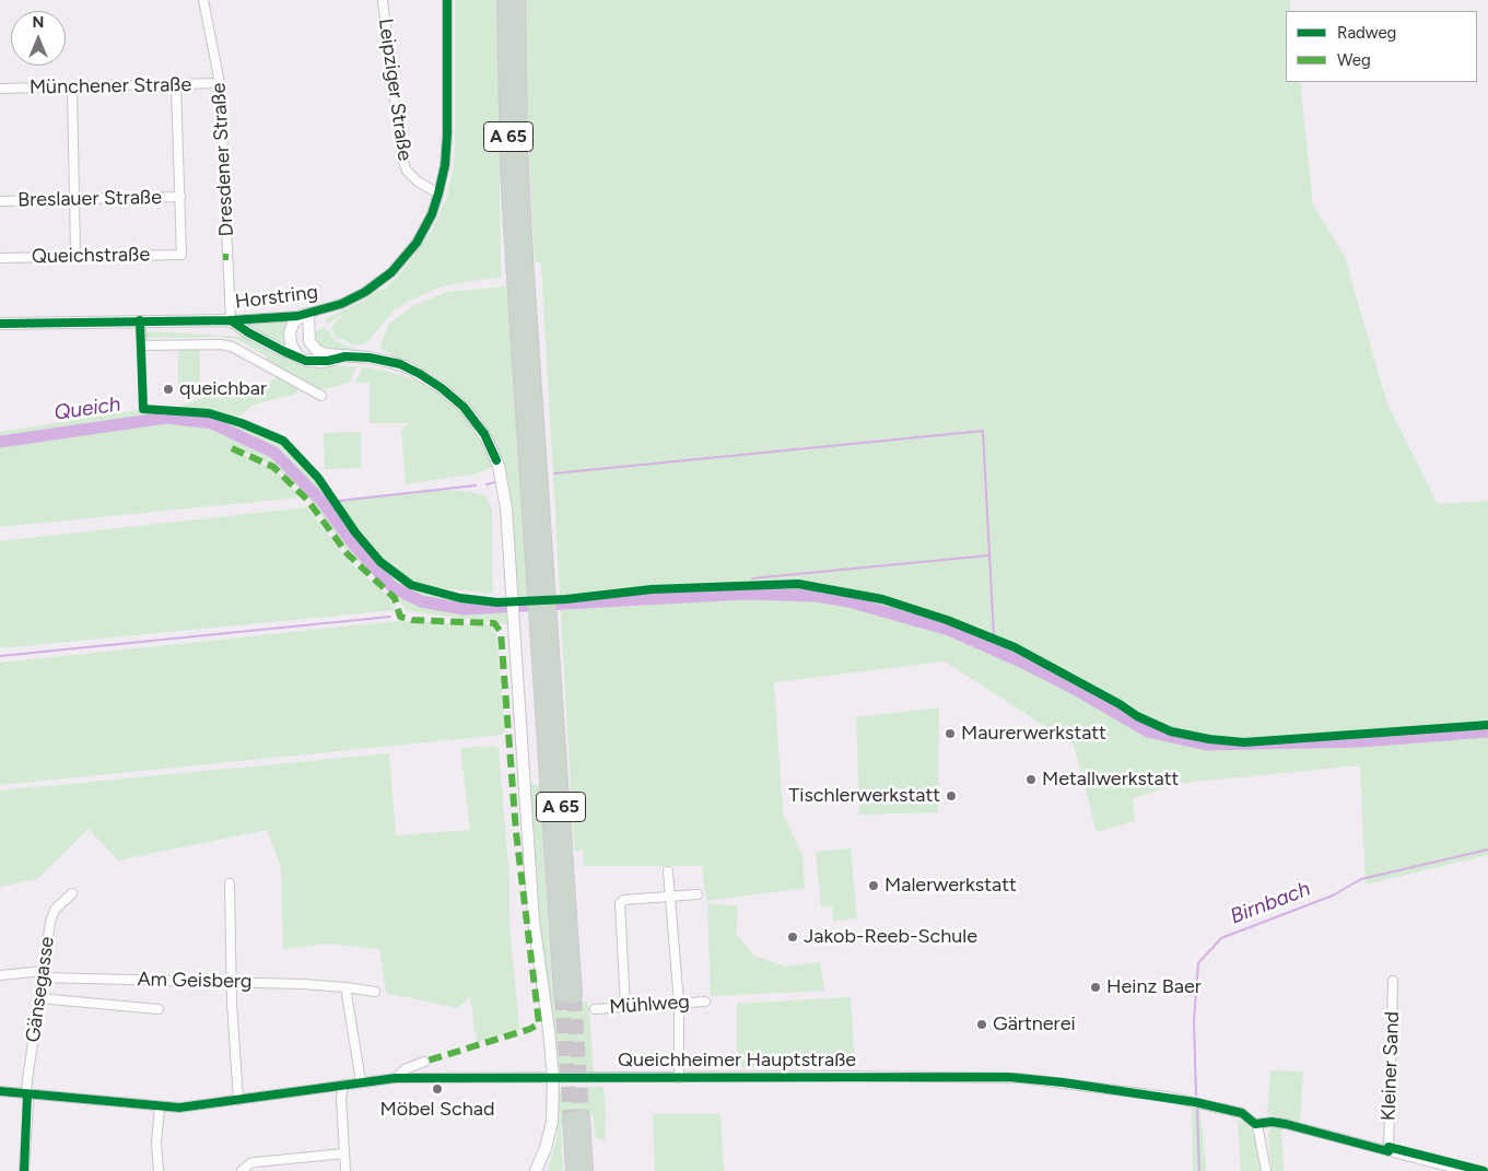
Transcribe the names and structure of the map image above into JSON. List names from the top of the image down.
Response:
{
  "streets": {
    "highway": ["A 65"],
    "street": [
      "Münchener Straße",
      "Leipziger Straße",
      "Dresdener Straße",
      "Breslauer Straße",
      "Queichstraße",
      "Horstring",
      "Am Geisberg",
      "Gänsegasse",
      "Mühlweg",
      "Queichheimer Hauptstraße",
      "Kleiner Sand"
    ]
  },
  "crossings": [
    ["Münchener Straße", "Dresdener Straße"],
    ["Leipziger Straße", "Horstring"],
    ["Dresdener Straße", "Horstring"],
    ["Breslauer Straße", "Queichstraße"],
    ["Am Geisberg", "Gänsegasse"],
    ["Gänsegasse", "Queichheimer Hauptstraße"]
  ],
  "water": ["Queich", "Birnbach"],
  "places": [
    "queichbar",
    "Maurerwerkstatt",
    "Metallwerkstatt",
    "Tischlerwerkstatt",
    "Malerwerkstatt",
    "Jakob-Reeb-Schule",
    "Heinz Baer",
    "Gärtnerei",
    "Möbel Schad"
  ],
  "legend": ["Radweg", "Weg"],
  "north": "top"
}
